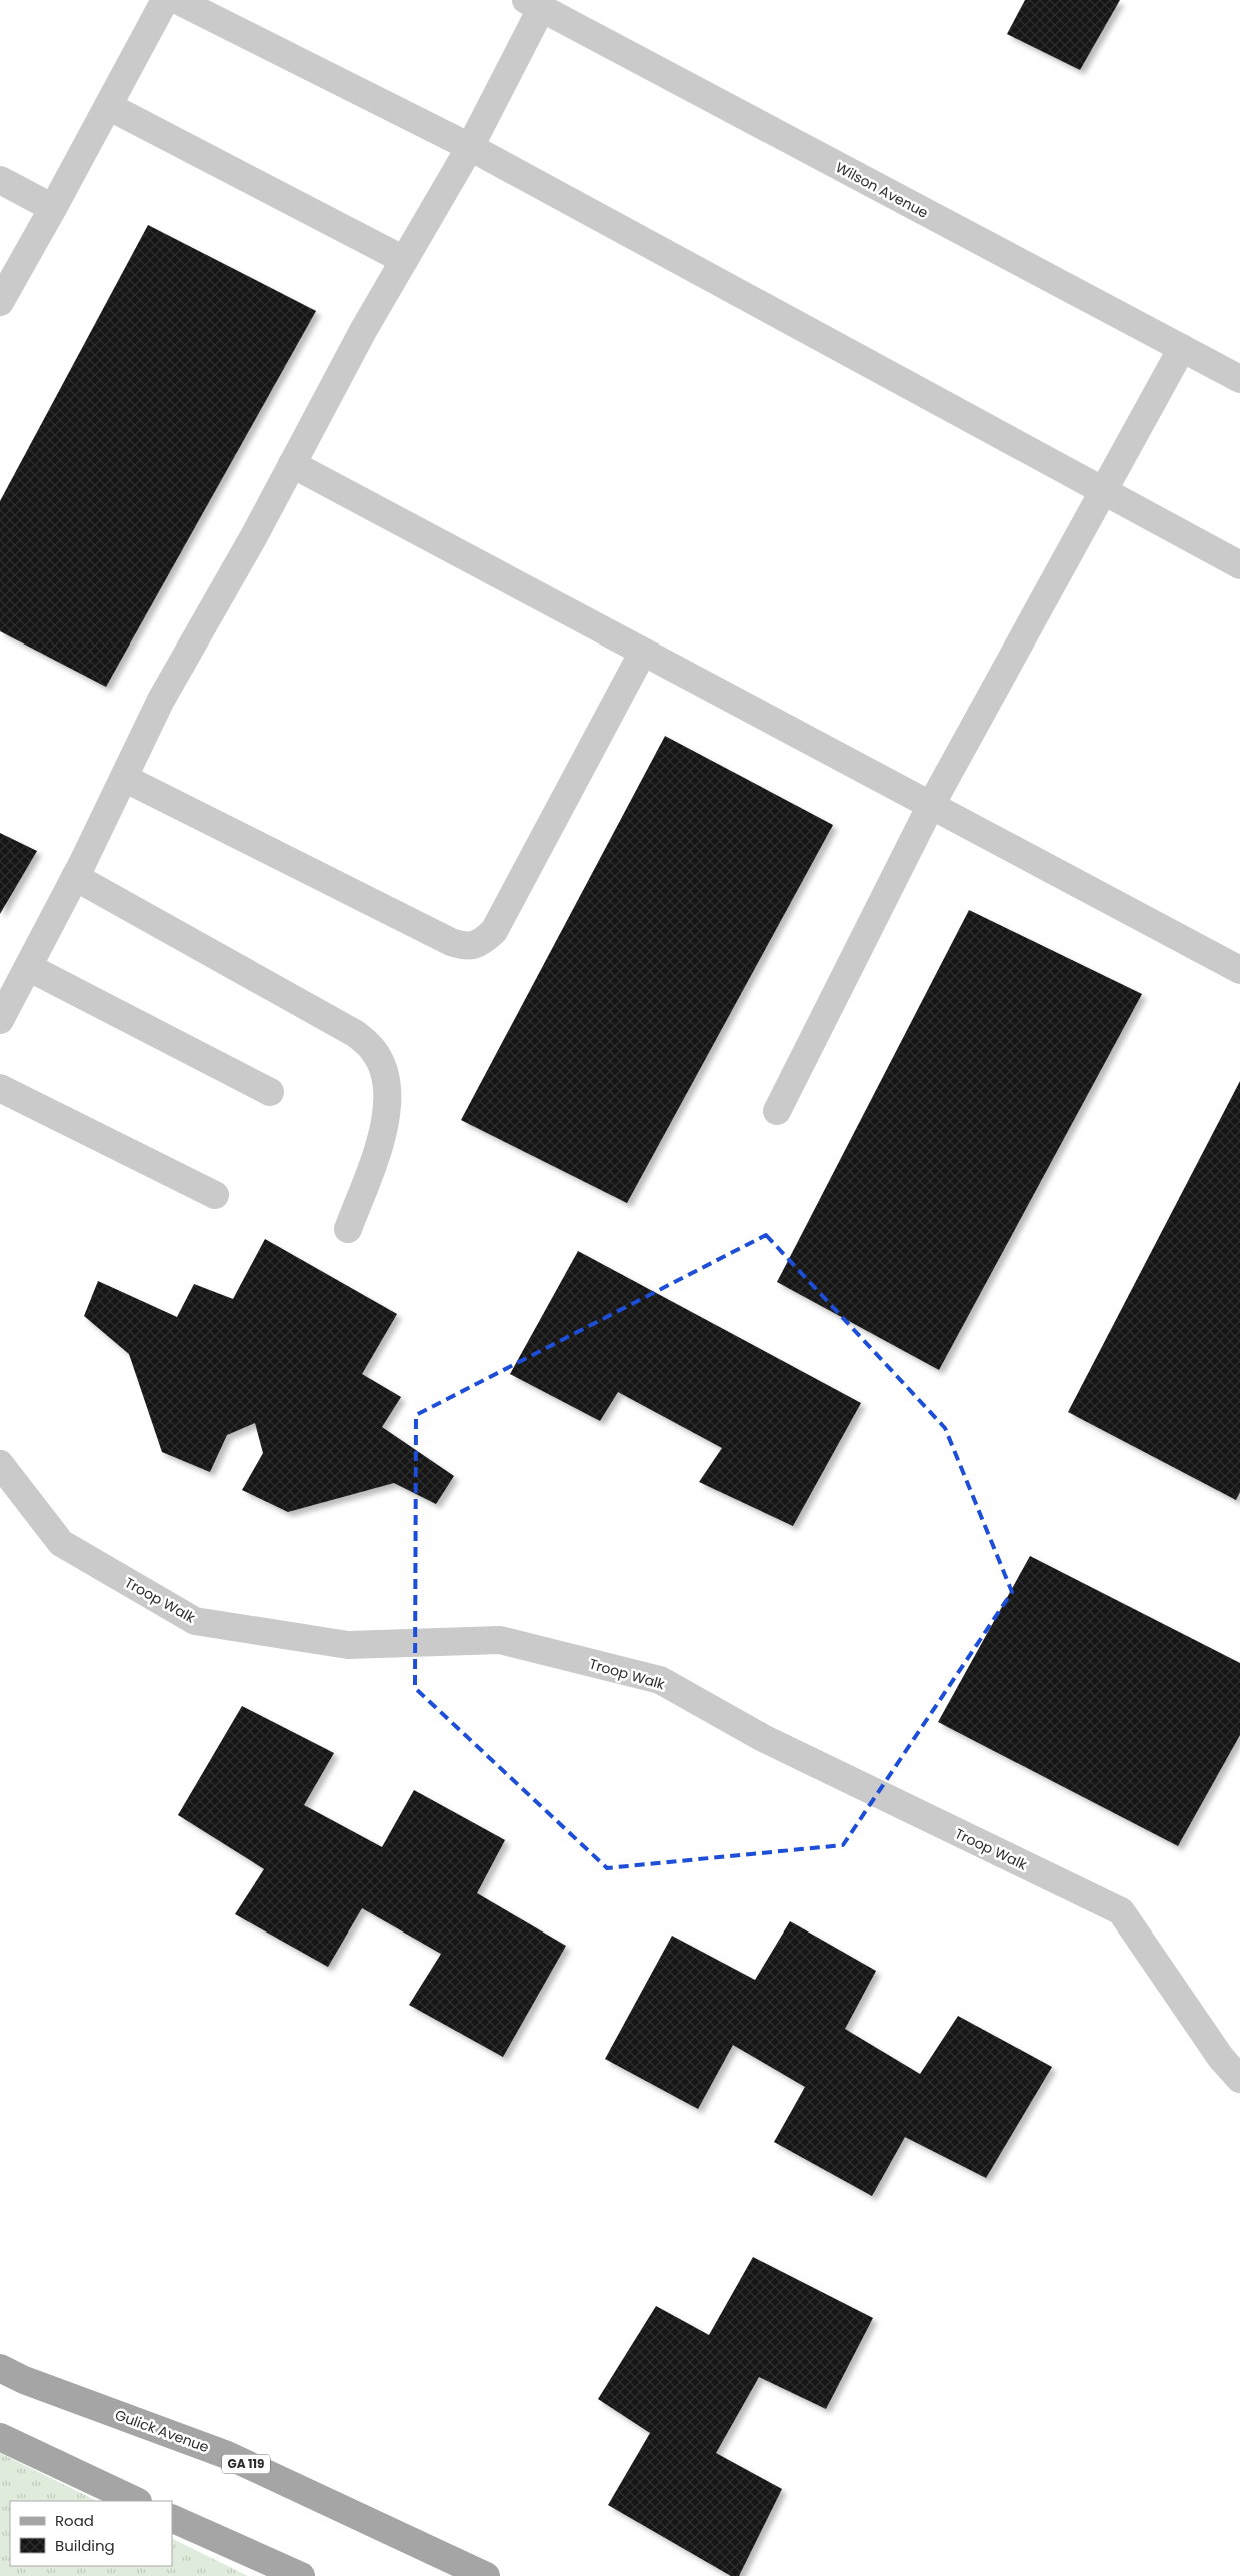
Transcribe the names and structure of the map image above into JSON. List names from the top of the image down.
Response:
{
  "streets": {
    "main road": ["Gulick Avenue", "GA 119"],
    "street": ["Wilson Avenue", "Troop Walk"]
  },
  "legend": ["Road", "Building"]
}
